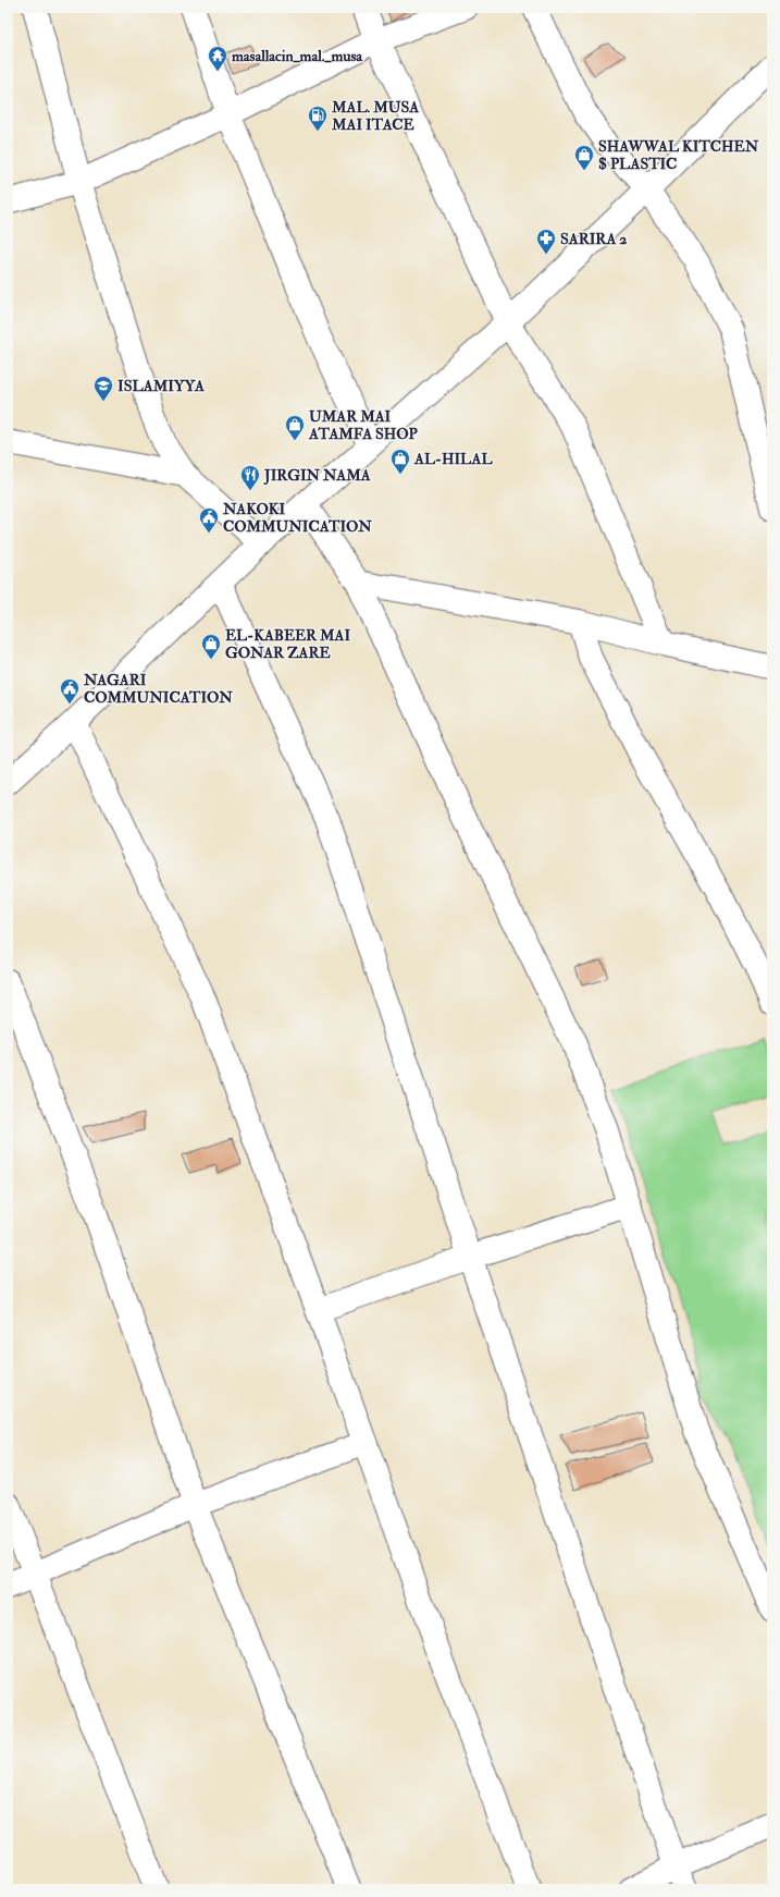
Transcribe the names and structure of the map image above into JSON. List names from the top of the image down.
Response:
{
  "places": {
    "temple": ["masallacin_mal._musa"],
    "fuel station": ["MAL. MUSA MAI ITACE"],
    "shop": [
      "SHAWWAL KITCHEN $ PLASTIC",
      "UMAR MAI ATAMFA SHOP",
      "AL-HILAL",
      "EL-KABEER MAI GONAR ZARE"
    ],
    "pharmacy": ["SARIRA 2"],
    "school or university": ["ISLAMIYYA"],
    "restaurant": ["JIRGIN NAMA"],
    "public building": ["NAKOKI COMMUNICATION", "NAGARI COMMUNICATION"]
  }
}
